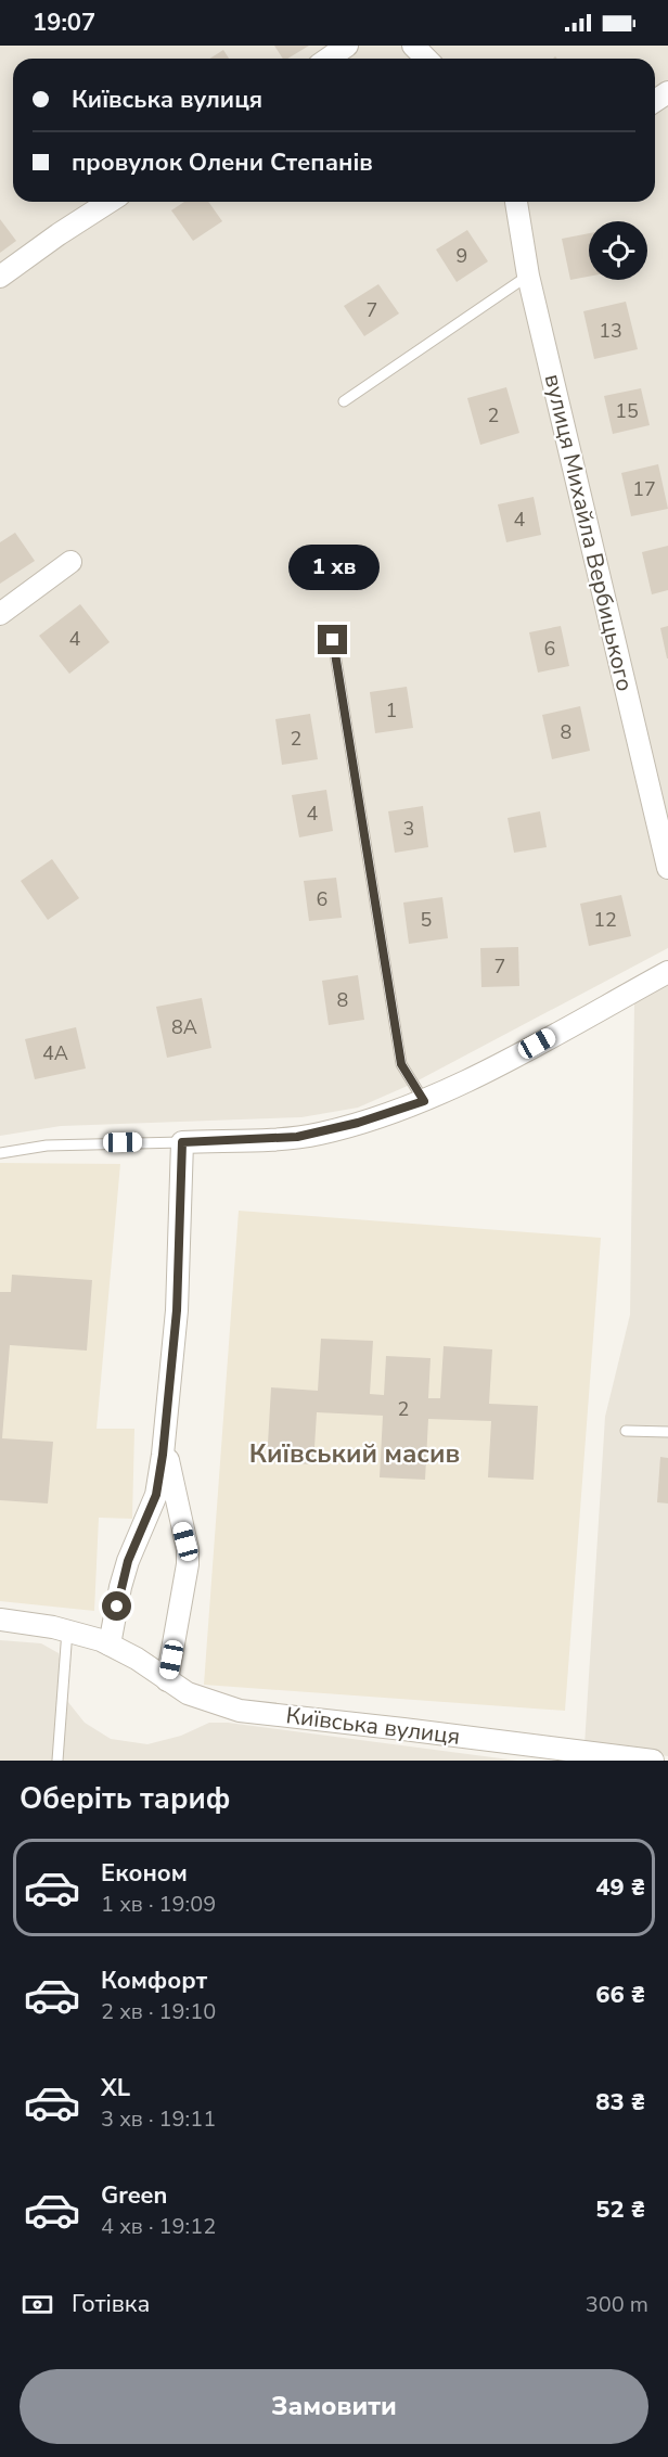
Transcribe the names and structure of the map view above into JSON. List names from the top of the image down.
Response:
{
  "streets": {
    "street": ["вулиця Михайла Вербицького", "Київська вулиця"]
  },
  "districts": ["Київський масив"],
  "house_numbers": [
    "9",
    "7",
    "13",
    "15",
    "2",
    "17",
    "4",
    "4",
    "6",
    "1",
    "8",
    "2",
    "4",
    "3",
    "6",
    "5",
    "12",
    "7",
    "8",
    "8А",
    "4А",
    "2"
  ],
  "page": {
    "status": "19:07",
    "banner": ["Київська вулиця", "провулок Олени Степанів"],
    "bubble": "1 хв",
    "heading": "Оберіть тариф",
    "list": [
      {
        "name": "Економ",
        "note": "1 хв · 19:09",
        "value": "49 ₴"
      },
      {
        "name": "Комфорт",
        "note": "2 хв · 19:10",
        "value": "66 ₴"
      },
      {
        "name": "XL",
        "note": "3 хв · 19:11",
        "value": "83 ₴"
      },
      {
        "name": "Green",
        "note": "4 хв · 19:12",
        "value": "52 ₴"
      }
    ],
    "pay": ["Готівка", "300 m"],
    "buttons": "Замовити"
  }
}
